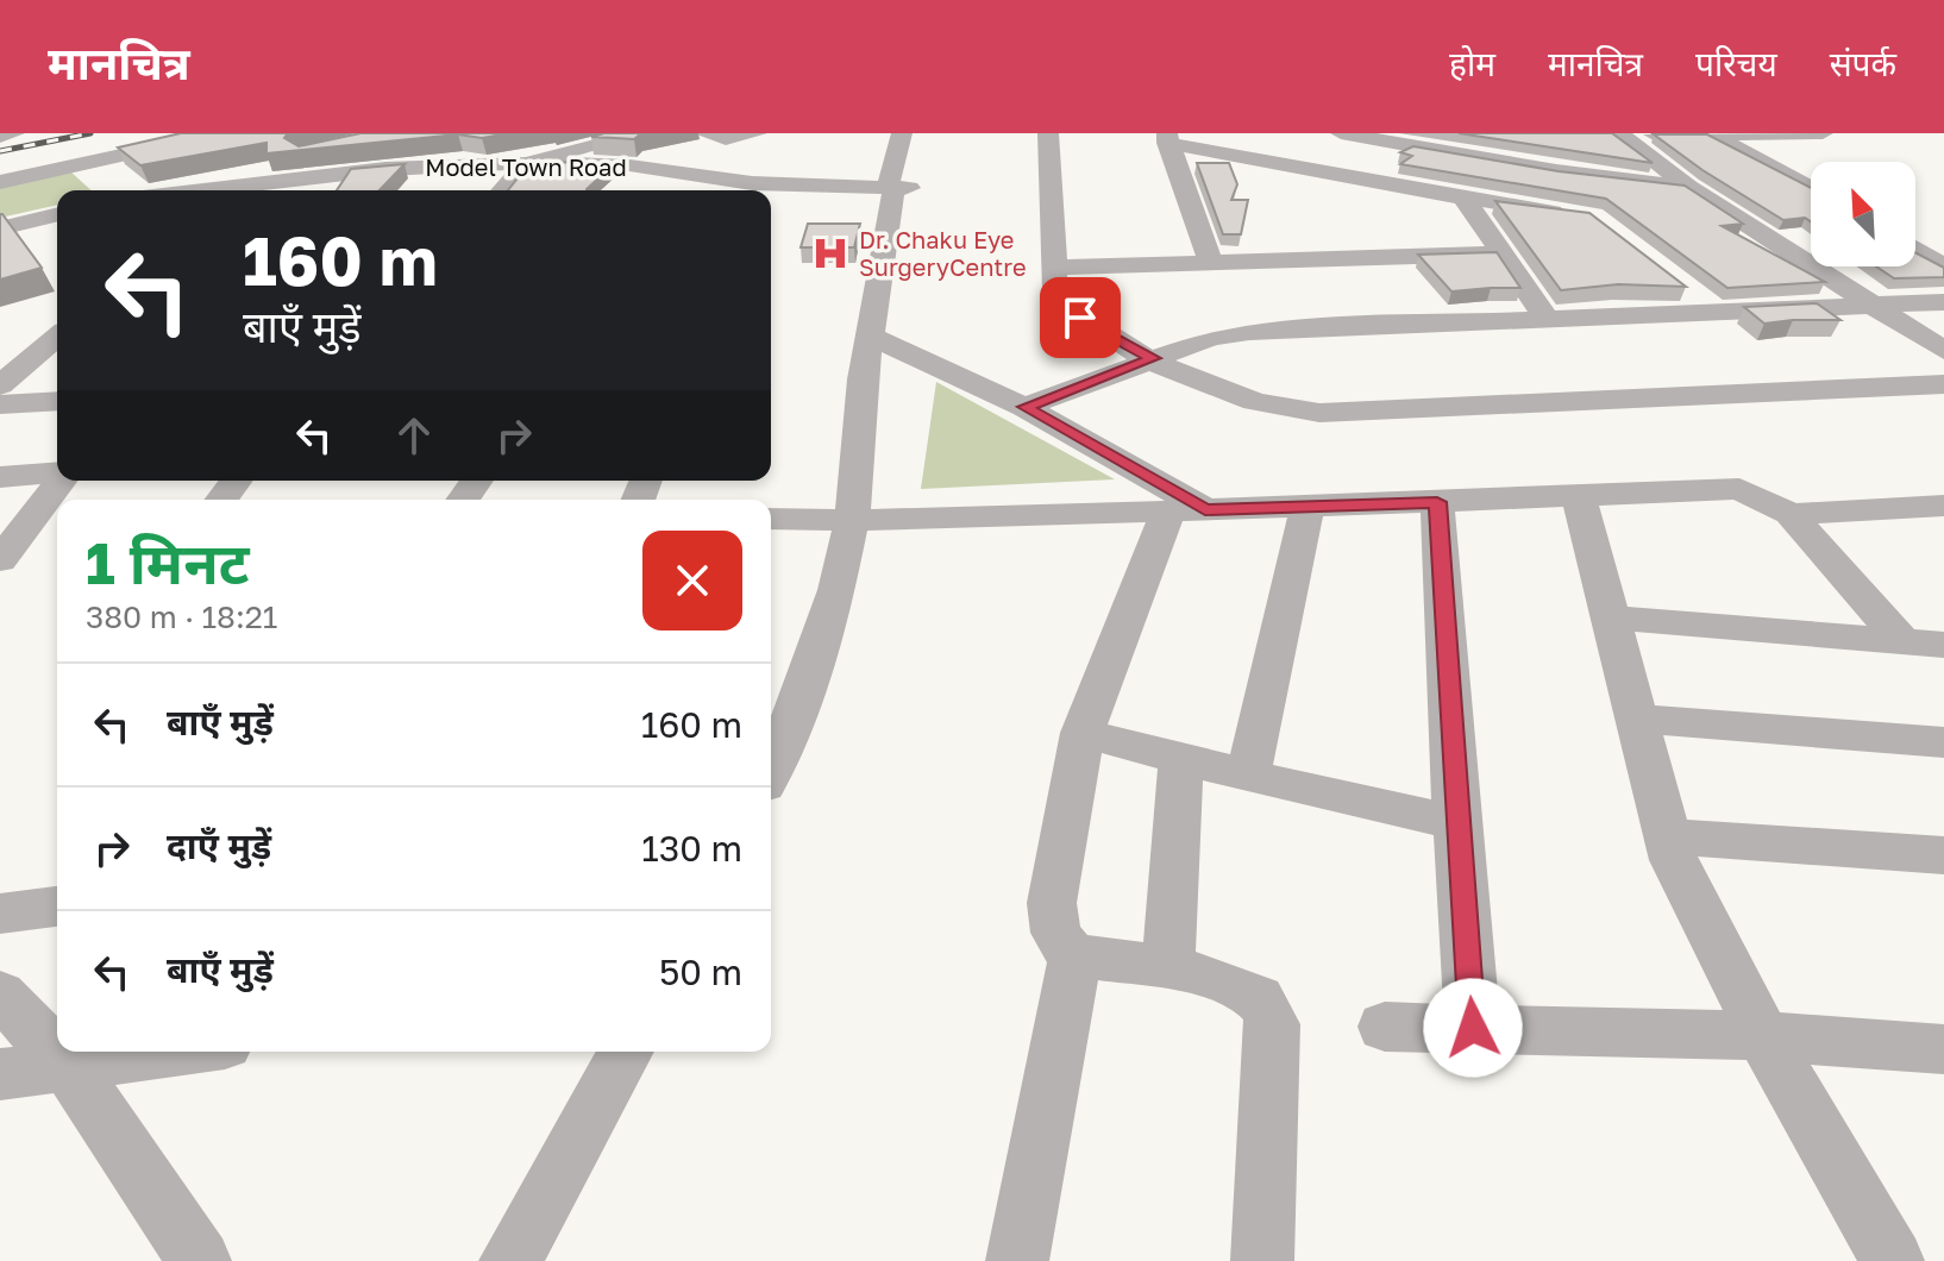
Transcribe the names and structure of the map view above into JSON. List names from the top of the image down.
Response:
{
  "streets": {
    "street": ["Model Town Road"]
  },
  "places": {
    "hospital": ["Dr. Chaku Eye SurgeryCentre"]
  },
  "north": "top left",
  "page": {
    "header": "मानचित्र",
    "nav": [
      "होम",
      "मानचित्र",
      "परिचय",
      "संपर्क"
    ],
    "turn": ["160 m", "बाएँ मुड़ें"],
    "heading": ["1 मिनट", "380 m · 18:21"],
    "list": [
      {
        "name": "बाएँ मुड़ें",
        "value": "160 m"
      },
      {
        "name": "दाएँ मुड़ें",
        "value": "130 m"
      },
      {
        "name": "बाएँ मुड़ें",
        "value": "50 m"
      }
    ]
  }
}
